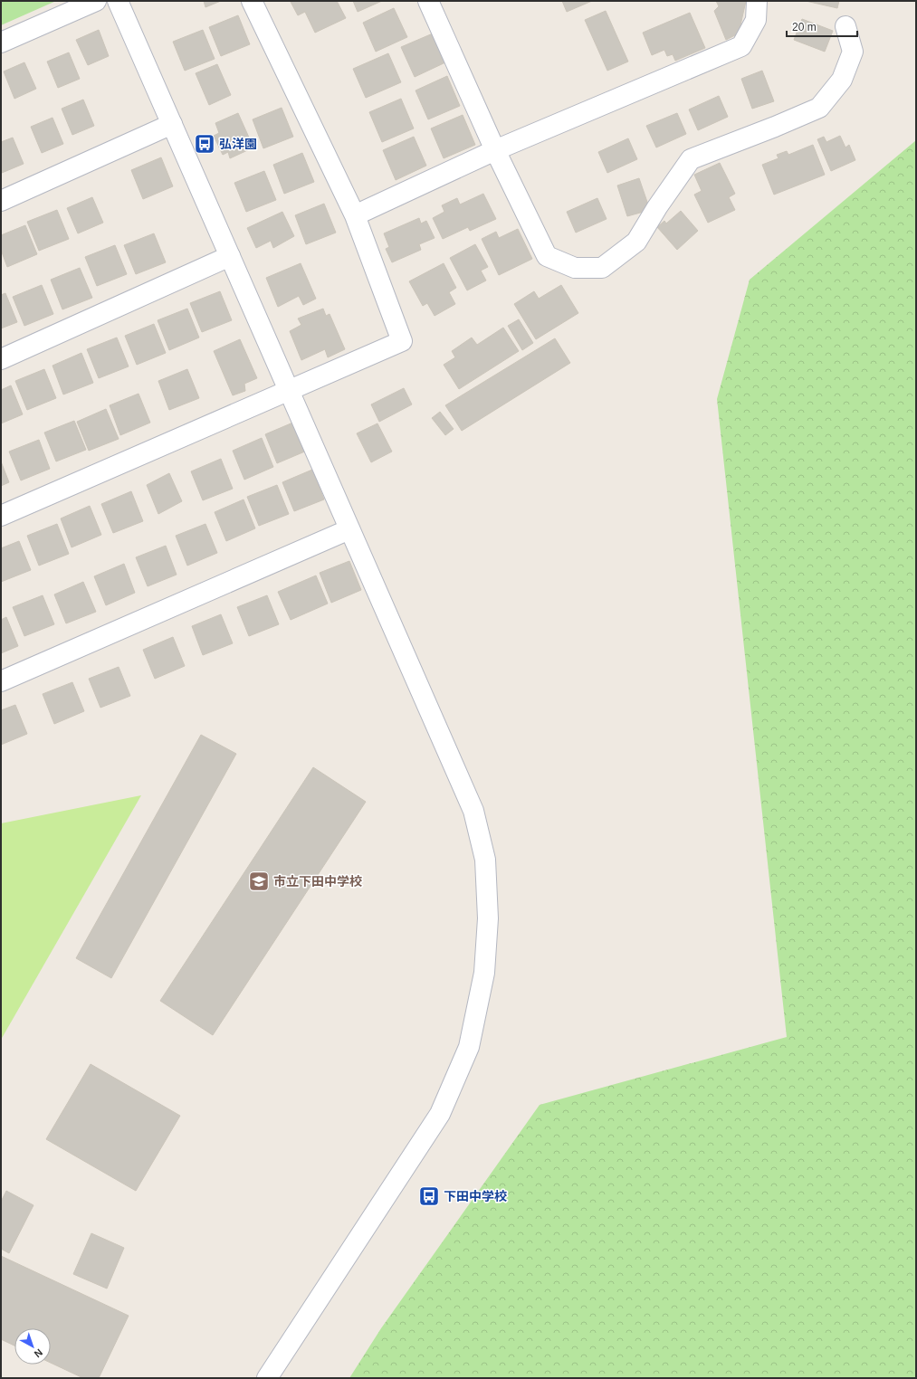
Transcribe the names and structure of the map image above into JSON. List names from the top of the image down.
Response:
{
  "places": {
    "bus stop": ["弘洋園", "下田中学校"],
    "school or university": ["市立下田中学校"]
  },
  "scale_bar": "20 m",
  "north": "bottom right"
}
